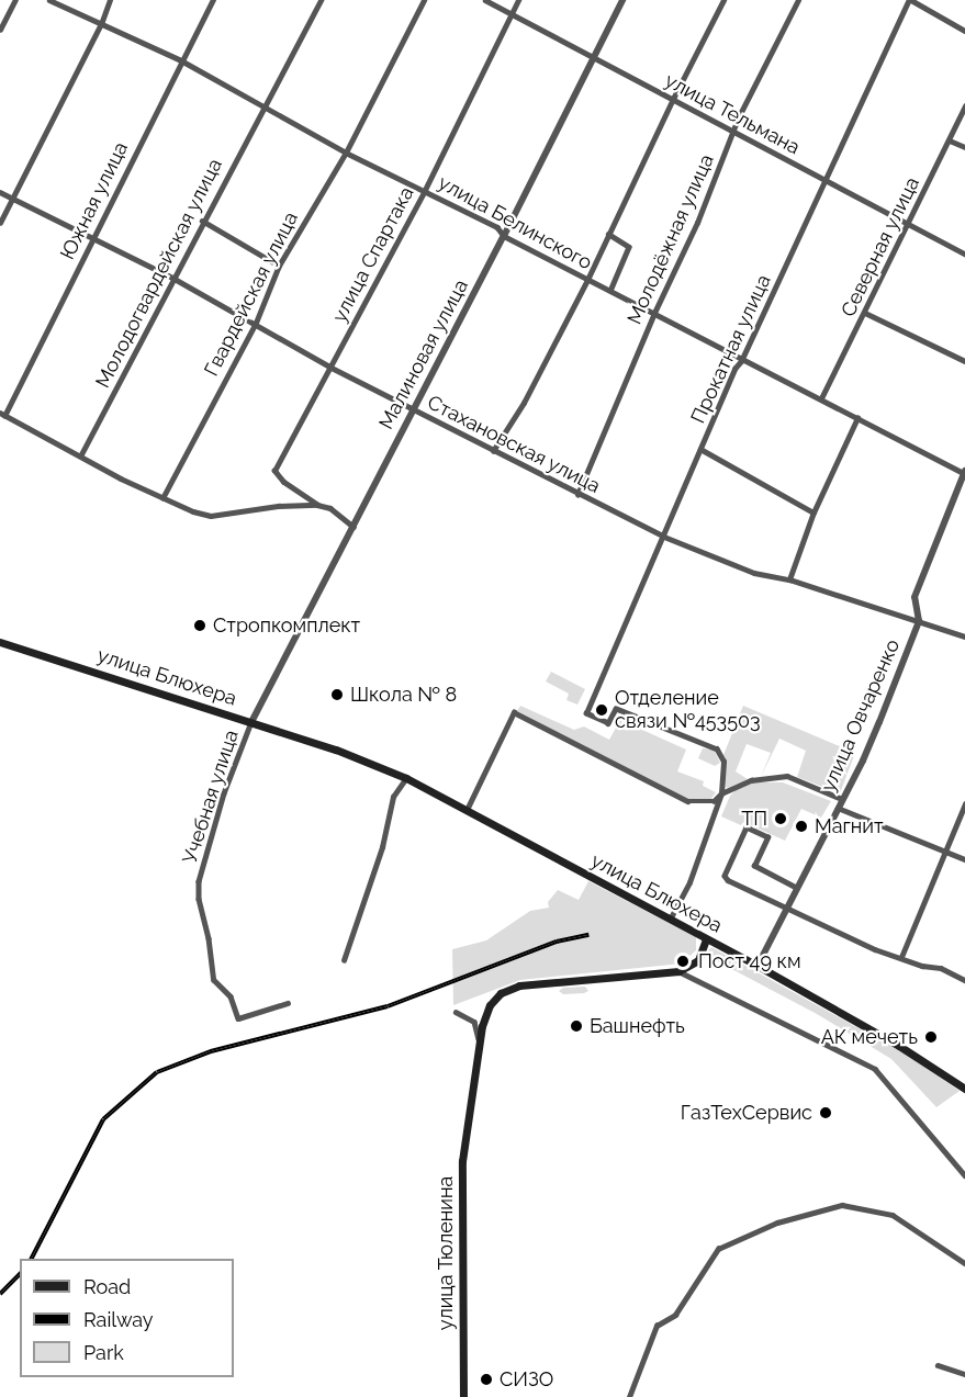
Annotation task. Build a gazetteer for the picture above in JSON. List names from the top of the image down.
{
  "streets": {
    "main road": ["улица Блюхера", "улица Тюленина"],
    "street": [
      "улица Тельмана",
      "Южная улица",
      "улица Белинского",
      "Молодёжная улица",
      "Северная улица",
      "улица Спартака",
      "Молодогвардейская улица",
      "Гвардейская улица",
      "Прокатная улица",
      "Малиновая улица",
      "Стахановская улица",
      "улица Овчаренко",
      "Учебная улица"
    ]
  },
  "crossings": [
    ["улица Тельмана", "Молодёжная улица"],
    ["улица Тельмана", "Северная улица"],
    ["улица Тельмана", "улица Спартака"],
    ["улица Тельмана", "Прокатная улица"],
    ["улица Тельмана", "Малиновая улица"],
    ["Южная улица", "улица Белинского"],
    ["Южная улица", "Стахановская улица"],
    ["улица Белинского", "Молодёжная улица"],
    ["улица Белинского", "Северная улица"],
    ["улица Белинского", "улица Спартака"],
    ["улица Белинского", "Молодогвардейская улица"],
    ["улица Белинского", "Гвардейская улица"],
    ["улица Белинского", "Прокатная улица"],
    ["улица Белинского", "Малиновая улица"],
    ["улица Белинского", "улица Овчаренко"],
    ["Молодёжная улица", "Стахановская улица"],
    ["улица Спартака", "Стахановская улица"],
    ["Молодогвардейская улица", "Стахановская улица"],
    ["Гвардейская улица", "Стахановская улица"],
    ["Прокатная улица", "Стахановская улица"],
    ["Малиновая улица", "Стахановская улица"],
    ["Малиновая улица", "улица Блюхера"],
    ["Малиновая улица", "Учебная улица"],
    ["Стахановская улица", "улица Овчаренко"],
    ["улица Блюхера", "улица Овчаренко"],
    ["улица Блюхера", "Учебная улица"]
  ],
  "places": [
    "Стропкомплект",
    "Школа № 8",
    "Отделение связи №453503",
    "ТП",
    "Магнит",
    "Пост 49 км",
    "Башнефть",
    "АК мечеть",
    "ГазТехСервис",
    "СИЗО"
  ],
  "legend": ["Road", "Railway", "Park"]
}
